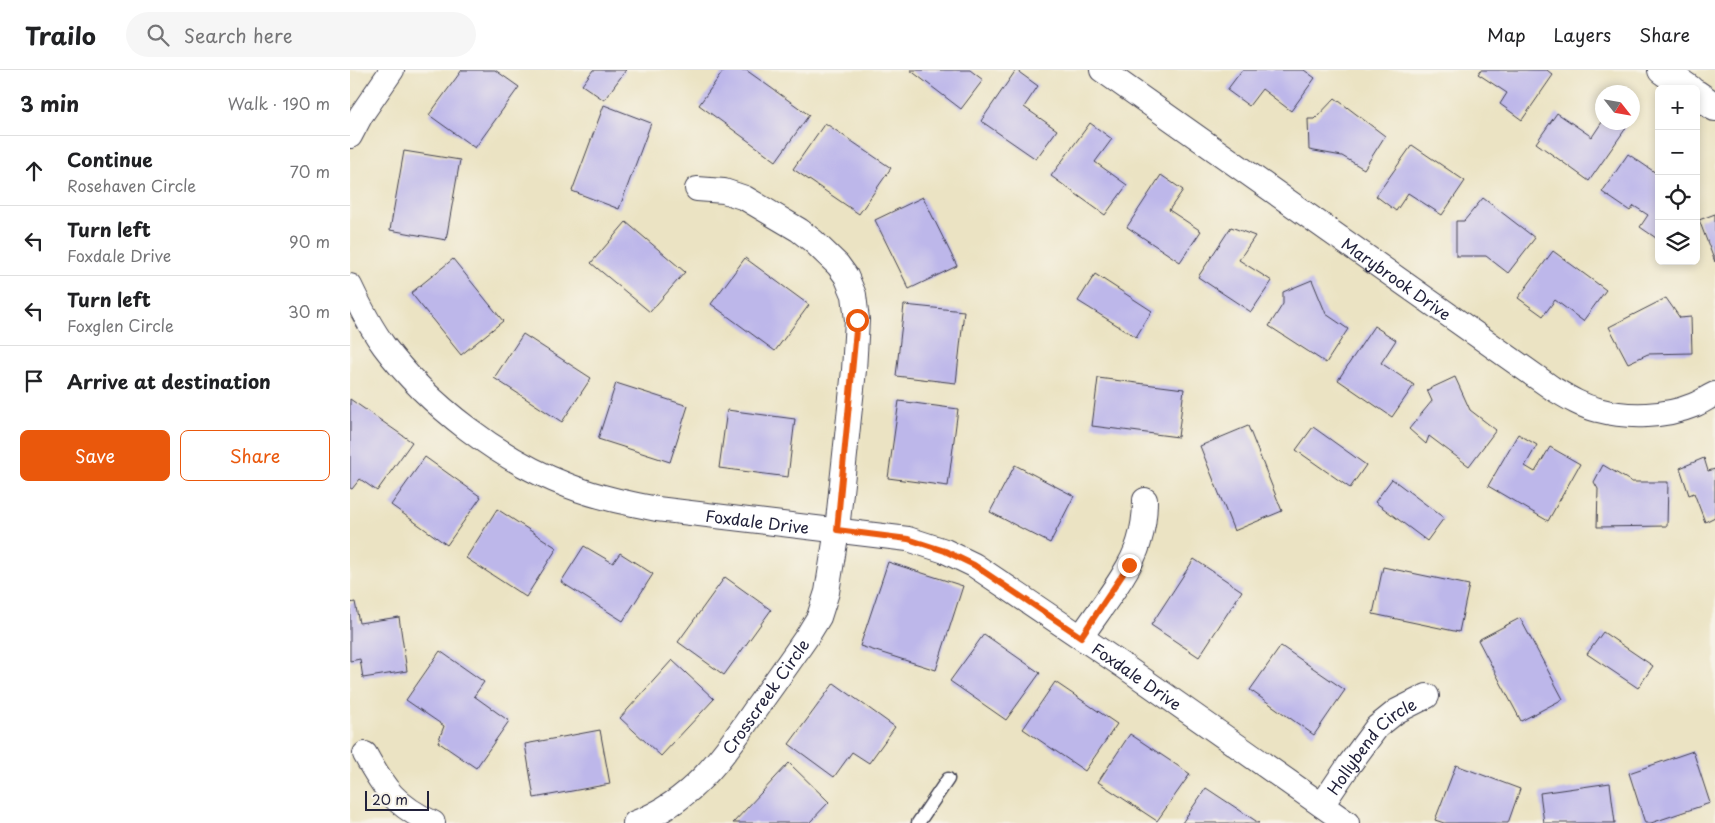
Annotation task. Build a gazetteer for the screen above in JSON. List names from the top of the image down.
{
  "streets": {
    "street": [
      "Marybrook Drive",
      "Foxdale Drive",
      "Crosscreek Circle",
      "Hollybend Circle"
    ]
  },
  "crossings": [
    ["Foxdale Drive", "Crosscreek Circle"],
    ["Foxdale Drive", "Hollybend Circle"]
  ],
  "scale_bar": "20 m",
  "north": "bottom right",
  "page": {
    "header": "Trailo",
    "search": "Search here",
    "nav": ["Map", "Layers", "Share"],
    "heading": ["3 min", "Walk · 190 m"],
    "map_buttons": ["+", "−"],
    "list": [
      ["Continue", "Rosehaven Circle", "70 m"],
      ["Turn left", "Foxdale Drive", "90 m"],
      ["Turn left", "Foxglen Circle", "30 m"],
      "Arrive at destination"
    ],
    "buttons": ["Save", "Share"],
    "scale": "20 m"
  }
}
